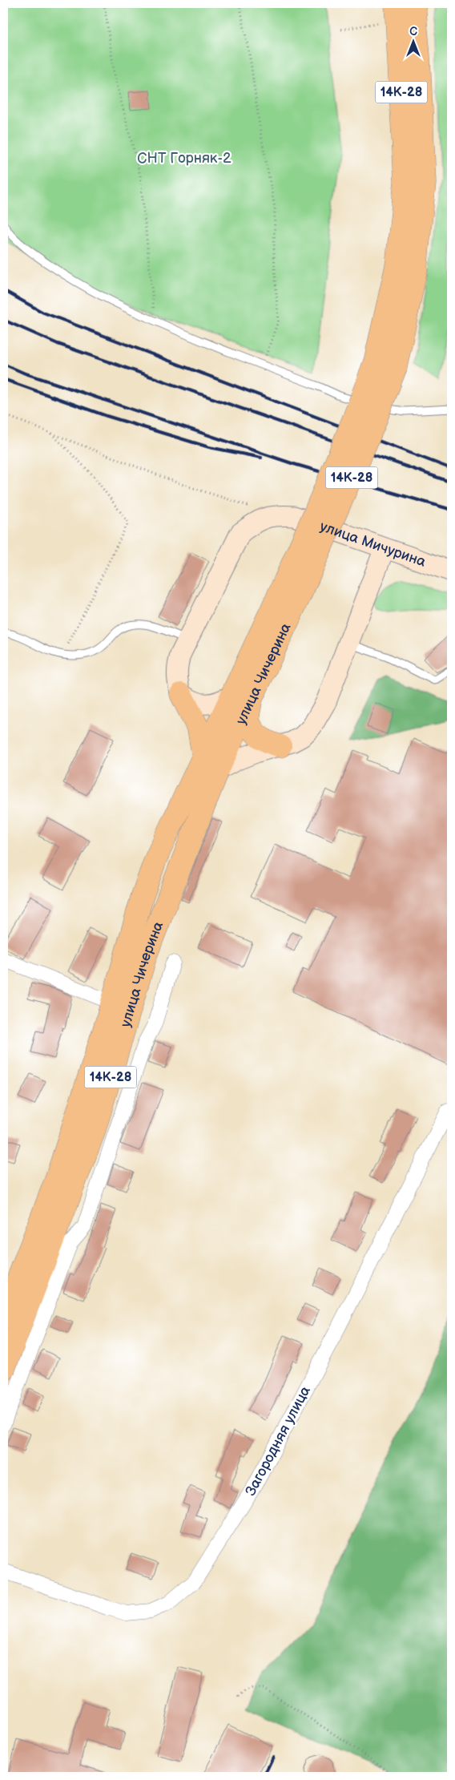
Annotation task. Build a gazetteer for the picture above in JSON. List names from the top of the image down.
{
  "streets": {
    "main road": ["14К-28", "улица Мичурина", "улица Чичерина"],
    "street": ["Загородняя улица"]
  },
  "crossings": [
    ["14К-28", "улица Чичерина"]
  ],
  "parks": ["СНТ Горняк-2"],
  "north": "top"
}
